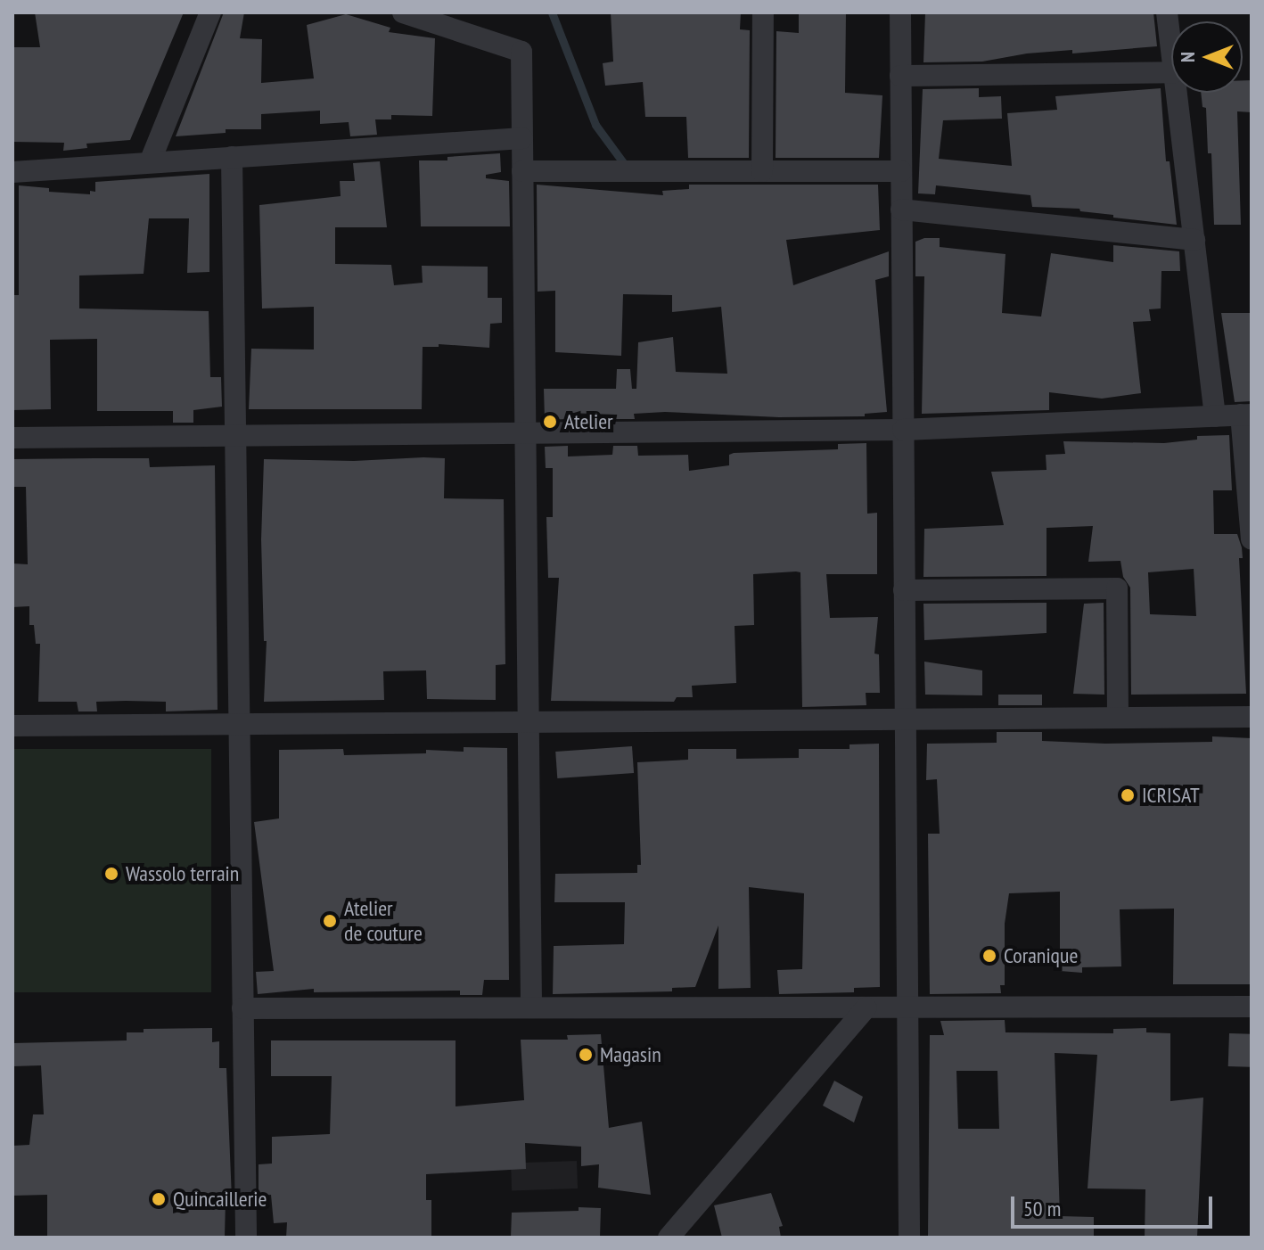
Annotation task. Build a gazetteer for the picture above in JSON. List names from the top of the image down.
{
  "places": [
    "Atelier",
    "ICRISAT",
    "Wassolo terrain",
    "Atelier de couture",
    "Coranique",
    "Magasin",
    "Quincaillerie"
  ],
  "scale_bar": "50 m",
  "north": "left"
}
